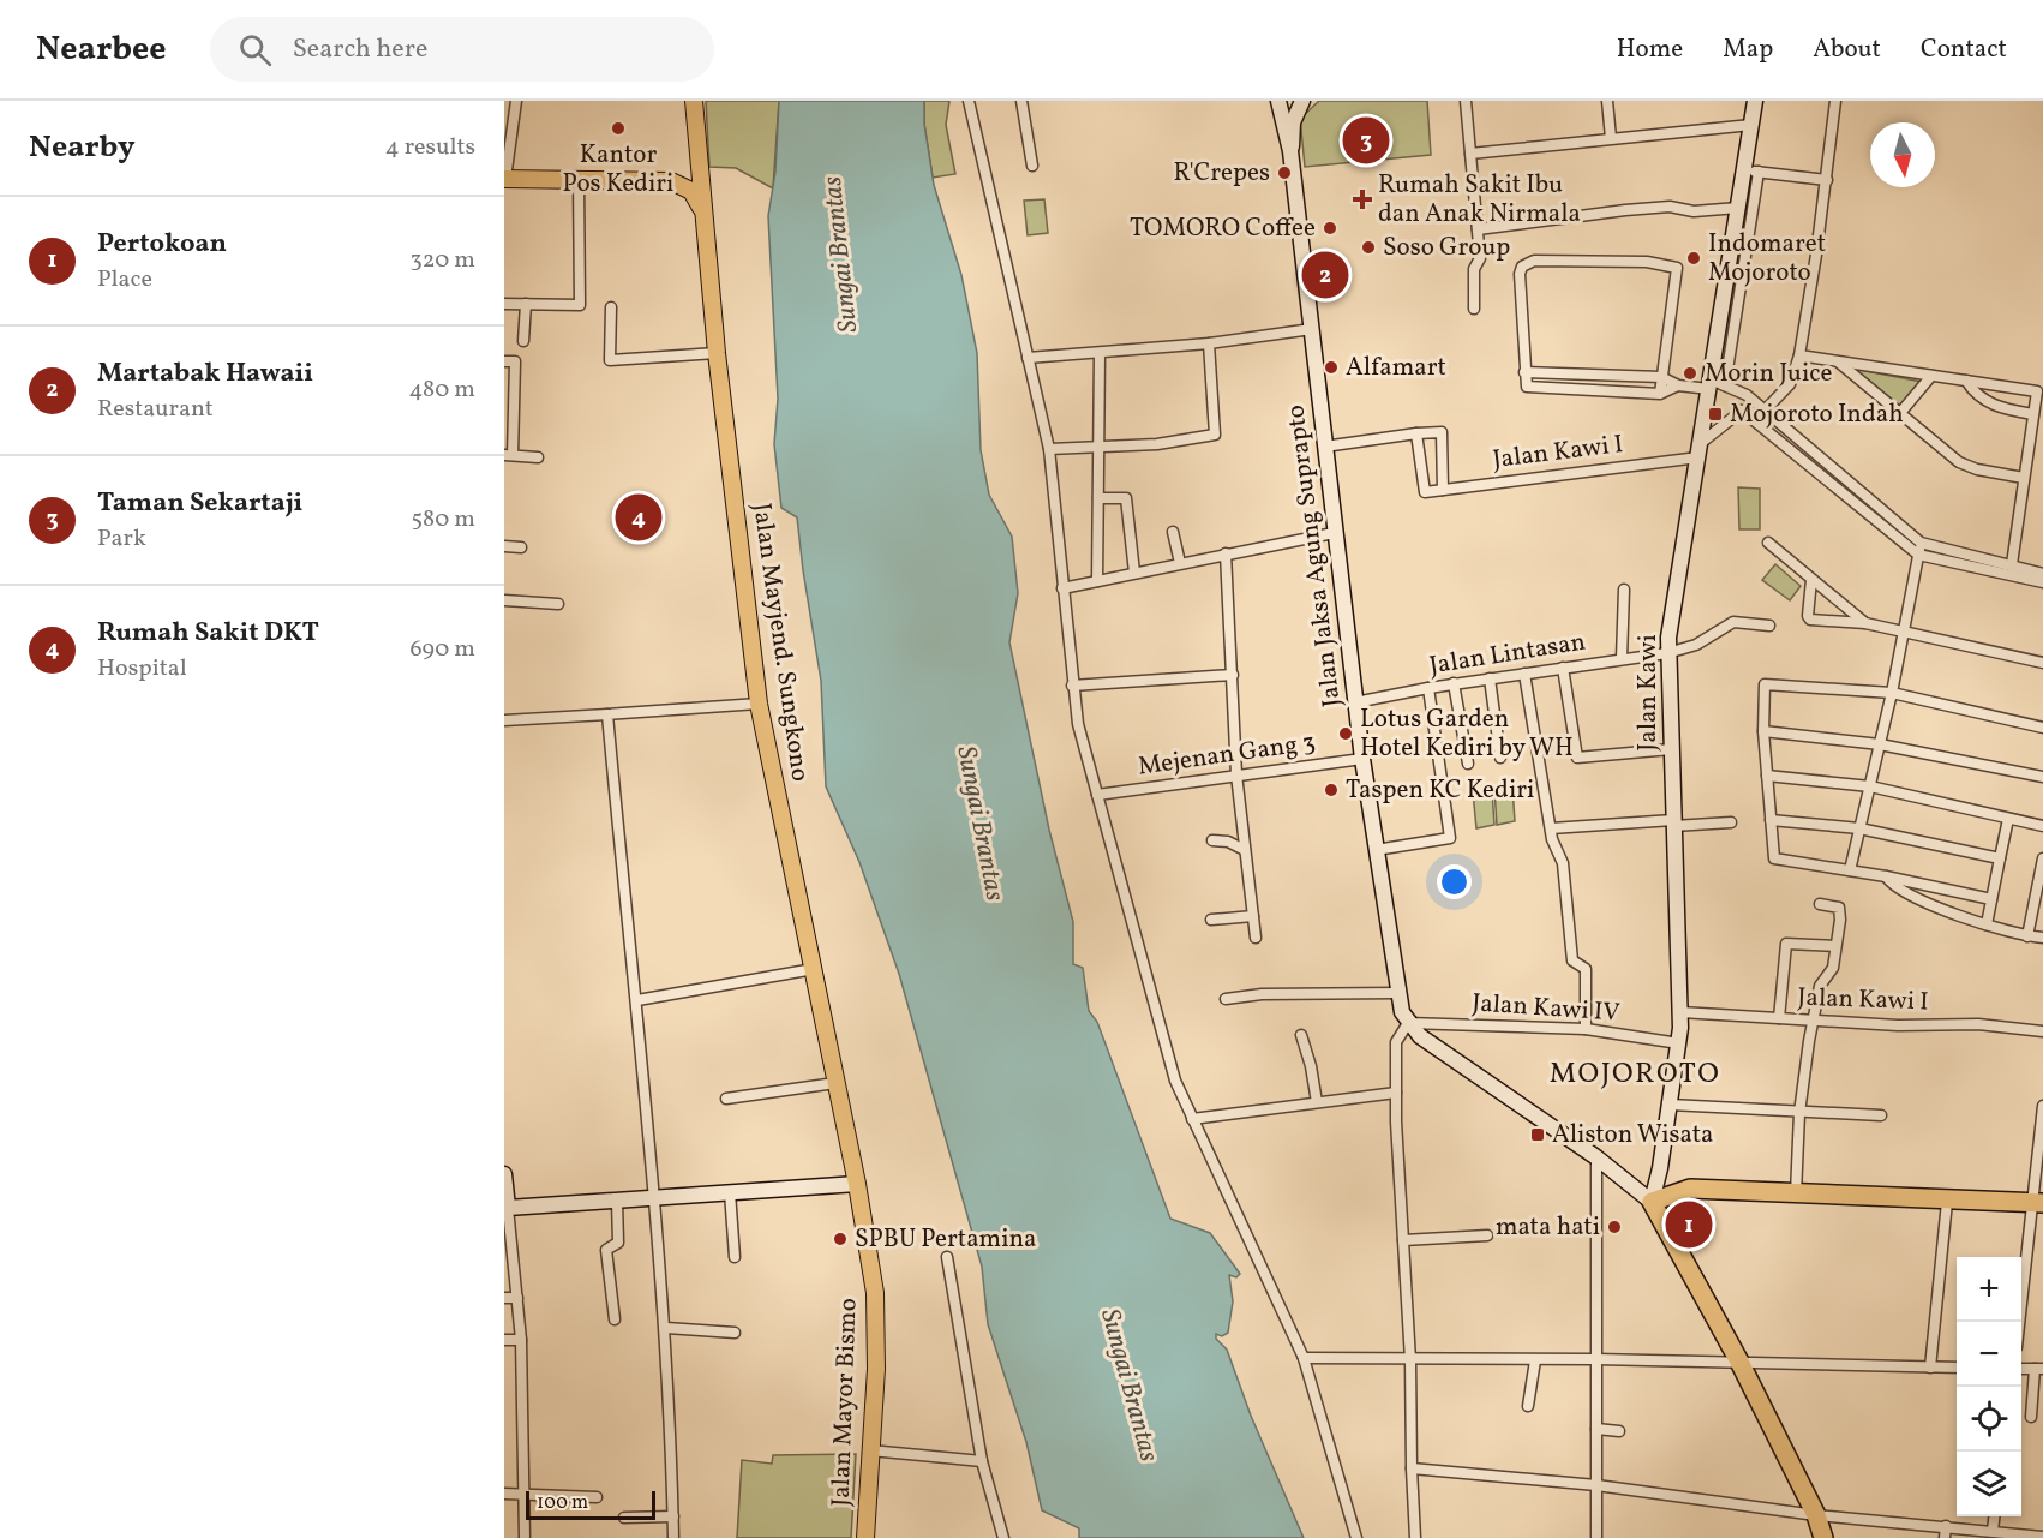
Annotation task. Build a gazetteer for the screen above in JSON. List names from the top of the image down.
{
  "streets": {
    "main road": [
      "Jalan Jaksa Agung Suprapto",
      "Jalan Mayjend. Sungkono",
      "Jalan Kawi",
      "Jalan Mayor Bismo"
    ],
    "street": [
      "Jalan Kawi I",
      "Jalan Lintasan",
      "Mejenan Gang 3",
      "Jalan Kawi IV"
    ]
  },
  "crossings": [
    ["Jalan Kawi I", "Jalan Kawi"],
    ["Jalan Jaksa Agung Suprapto", "Jalan Lintasan"],
    ["Jalan Jaksa Agung Suprapto", "Mejenan Gang 3"],
    ["Jalan Jaksa Agung Suprapto", "Jalan Kawi IV"],
    ["Jalan Mayjend. Sungkono", "Jalan Mayor Bismo"],
    ["Jalan Lintasan", "Jalan Kawi"],
    ["Jalan Kawi", "Jalan Kawi IV"]
  ],
  "districts": ["MOJOROTO"],
  "water": ["Sungai Brantas"],
  "places": {
    "other": [
      "Kantor Pos Kediri",
      "R'Crepes",
      "TOMORO Coffee",
      "Soso Group",
      "Indomaret Mojoroto",
      "Alfamart",
      "Morin Juice",
      "Lotus Garden Hotel Kediri by WH",
      "Taspen KC Kediri",
      "mata hati",
      "SPBU Pertamina"
    ],
    "health": ["Rumah Sakit Ibu dan Anak Nirmala"],
    "transit": ["Mojoroto Indah", "Aliston Wisata"]
  },
  "scale_bar": "100 m",
  "north": "bottom",
  "page": {
    "header": "Nearbee",
    "search": "Search here",
    "nav": [
      "Home",
      "Map",
      "About",
      "Contact"
    ],
    "heading": ["Nearby", "4 results"],
    "pins": [
      "3",
      "2",
      "4",
      "1"
    ],
    "list": [
      {
        "mark": "1",
        "name": "Pertokoan",
        "note": "Place",
        "value": "320 m"
      },
      {
        "mark": "2",
        "name": "Martabak Hawaii",
        "note": "Restaurant",
        "value": "480 m"
      },
      {
        "mark": "3",
        "name": "Taman Sekartaji",
        "note": "Park",
        "value": "580 m"
      },
      {
        "mark": "4",
        "name": "Rumah Sakit DKT",
        "note": "Hospital",
        "value": "690 m"
      }
    ],
    "map_buttons": ["+", "−"],
    "scale": "100 m"
  }
}
